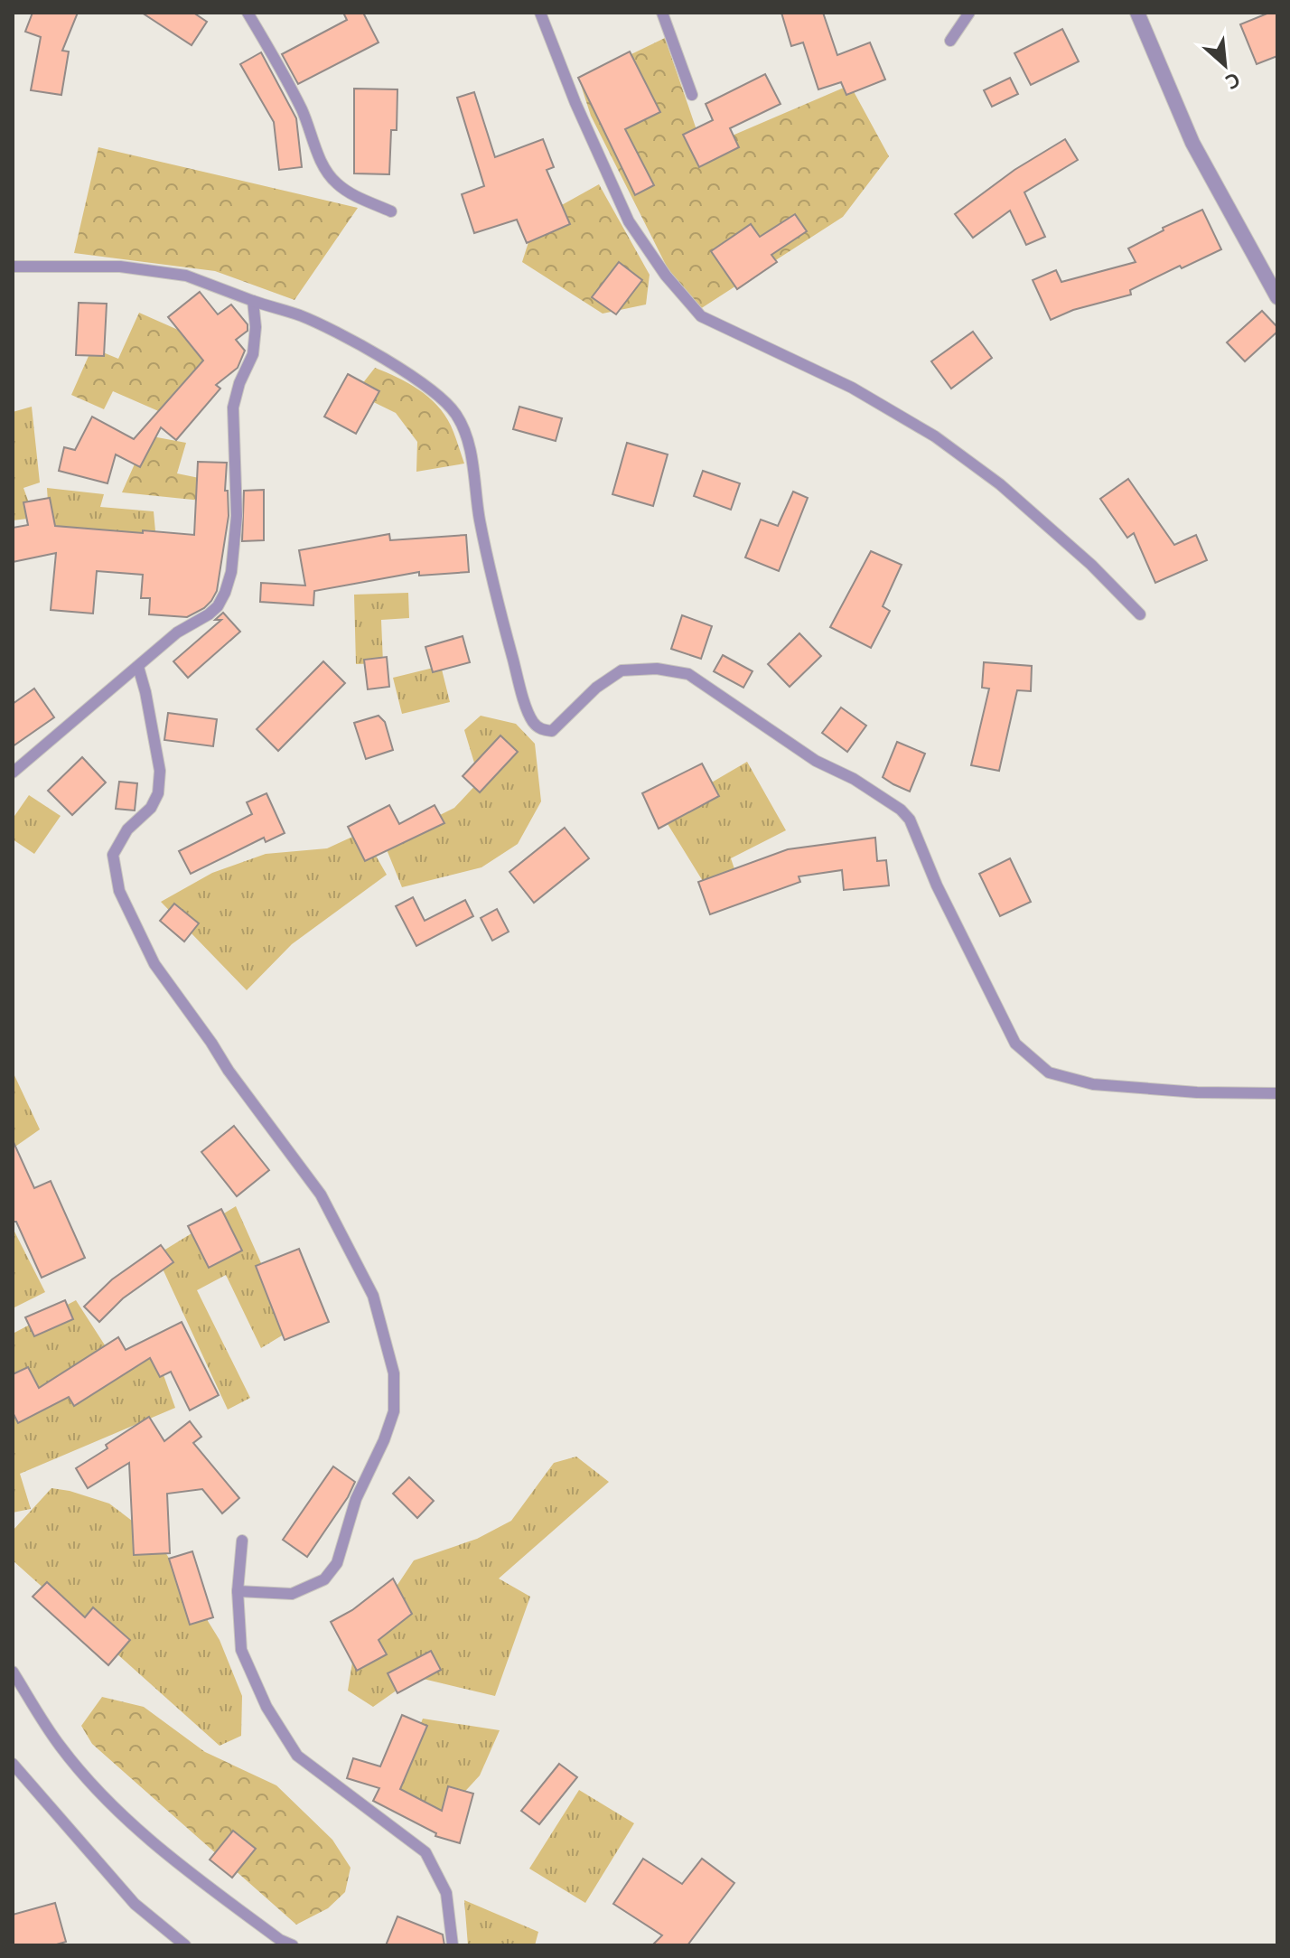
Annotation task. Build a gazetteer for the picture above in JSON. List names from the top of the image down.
{
  "north": "bottom right"
}
